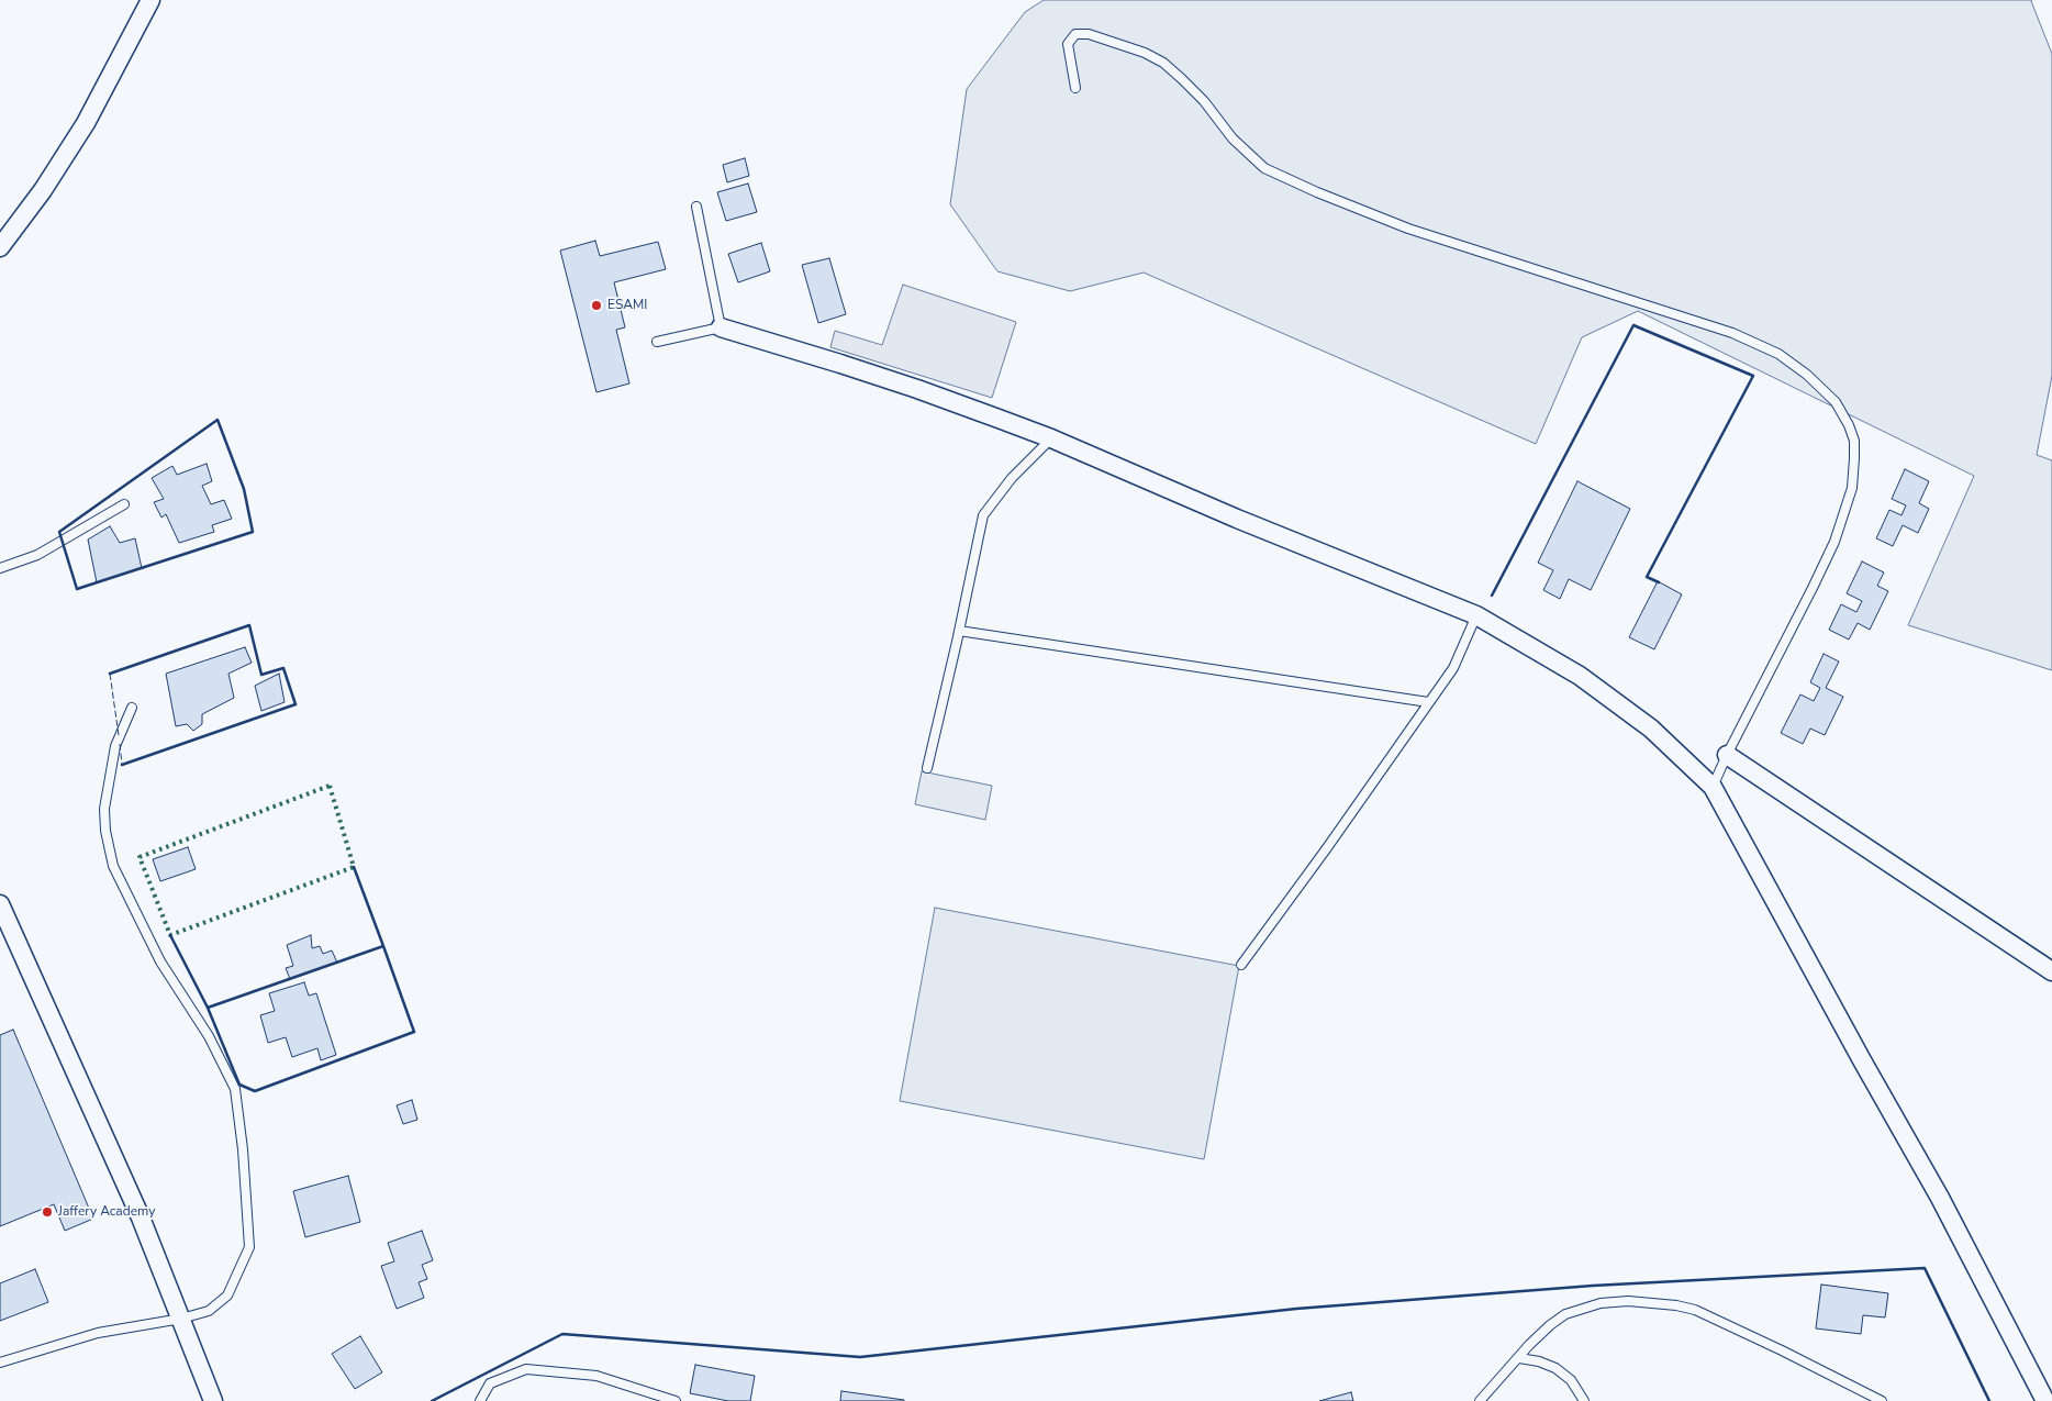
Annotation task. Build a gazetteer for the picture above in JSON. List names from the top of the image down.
{
  "places": ["ESAMI", "Jaffery Academy"]
}
